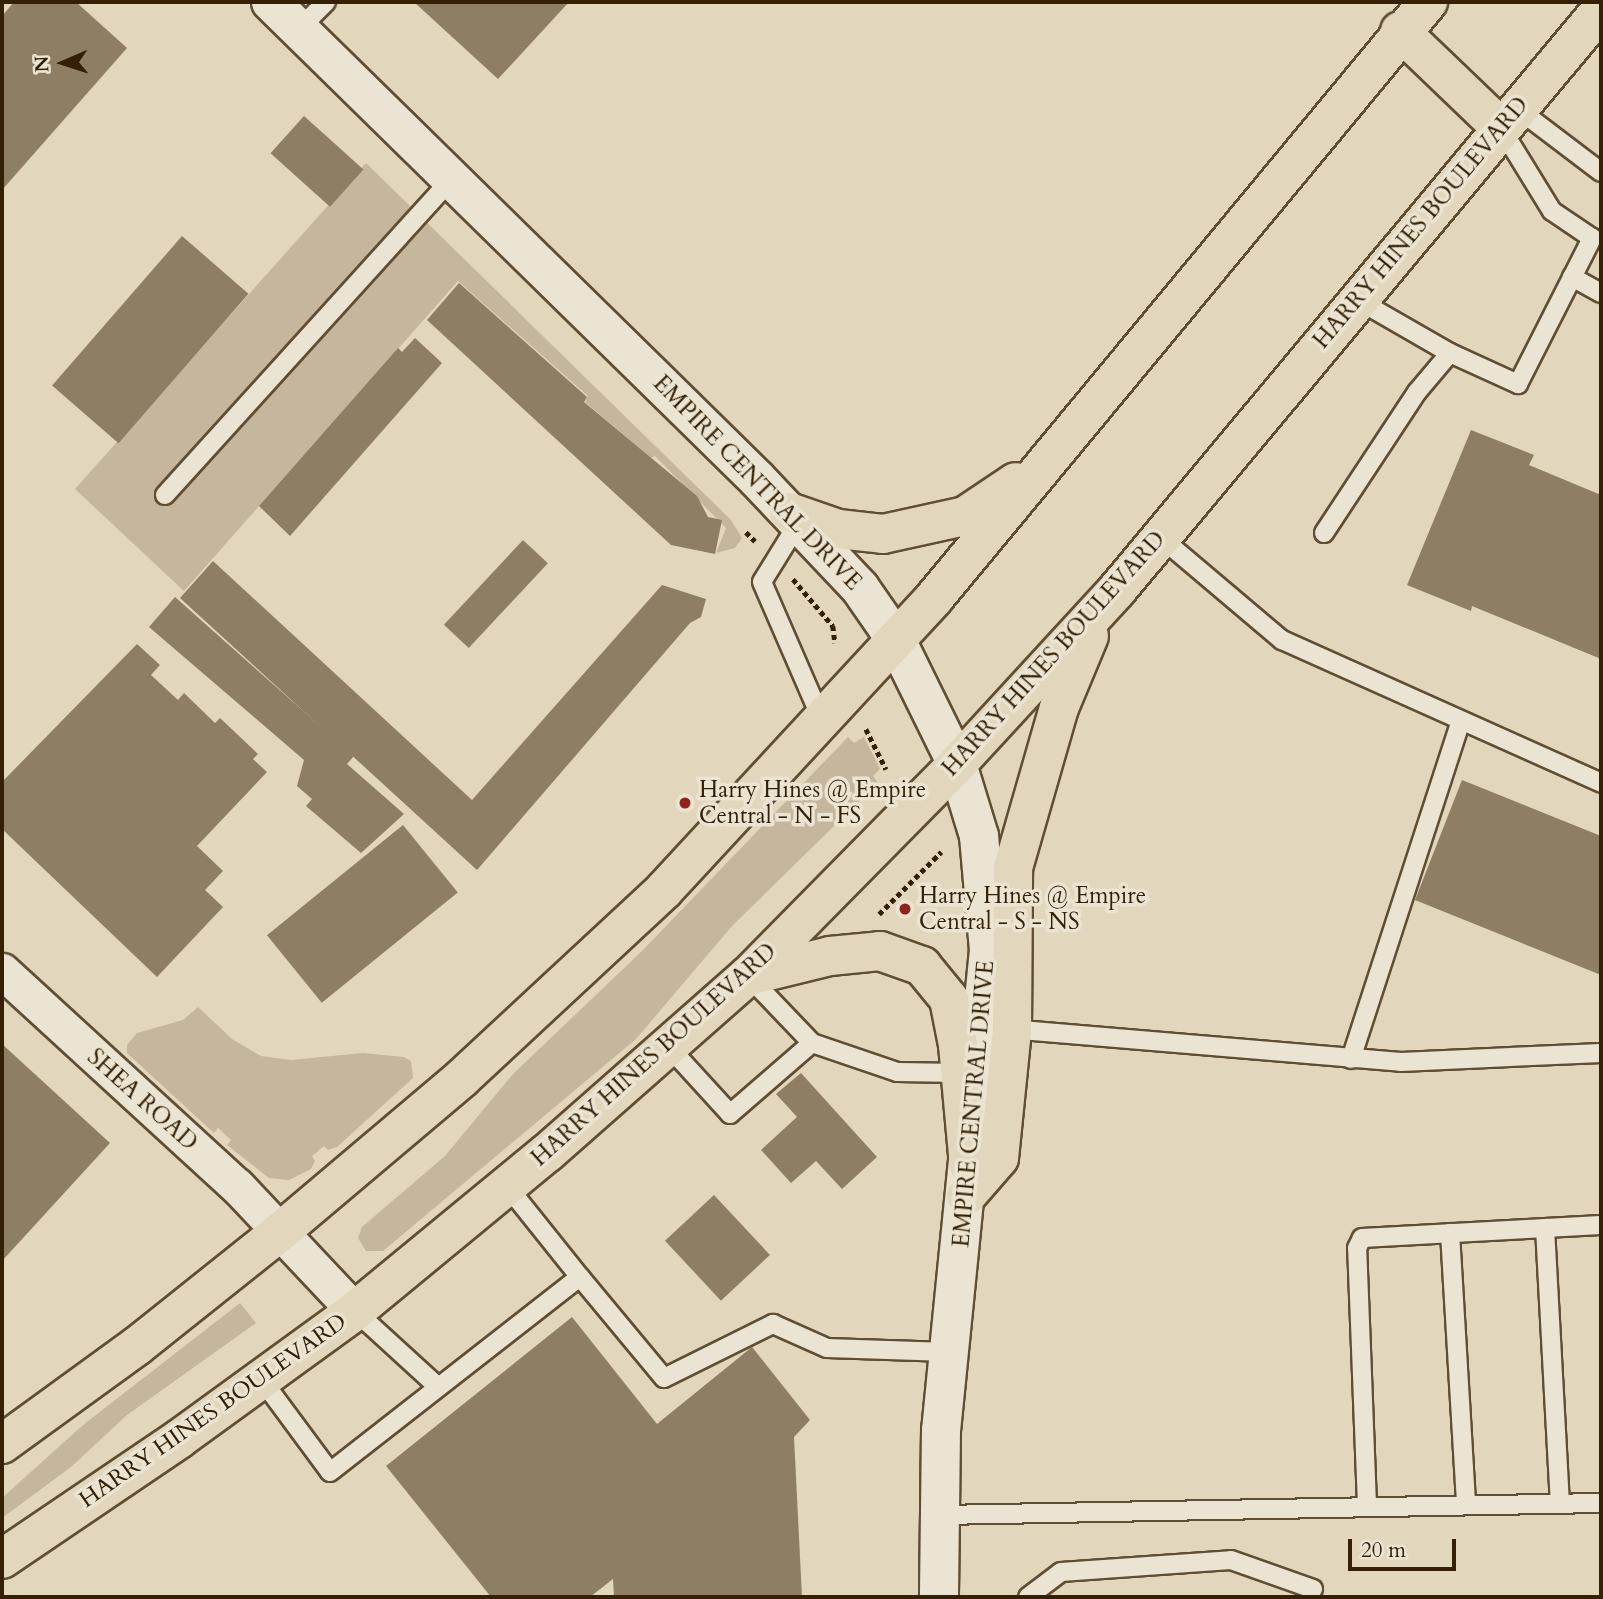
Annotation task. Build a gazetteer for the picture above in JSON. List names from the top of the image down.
{
  "streets": {
    "main road": ["HARRY HINES BOULEVARD"],
    "street": ["EMPIRE CENTRAL DRIVE", "SHEA ROAD"]
  },
  "crossings": [
    ["HARRY HINES BOULEVARD", "EMPIRE CENTRAL DRIVE"],
    ["HARRY HINES BOULEVARD", "SHEA ROAD"]
  ],
  "places": ["Harry Hines @ Empire Central - N - FS", "Harry Hines @ Empire Central - S - NS"],
  "scale_bar": "20 m",
  "north": "left"
}
